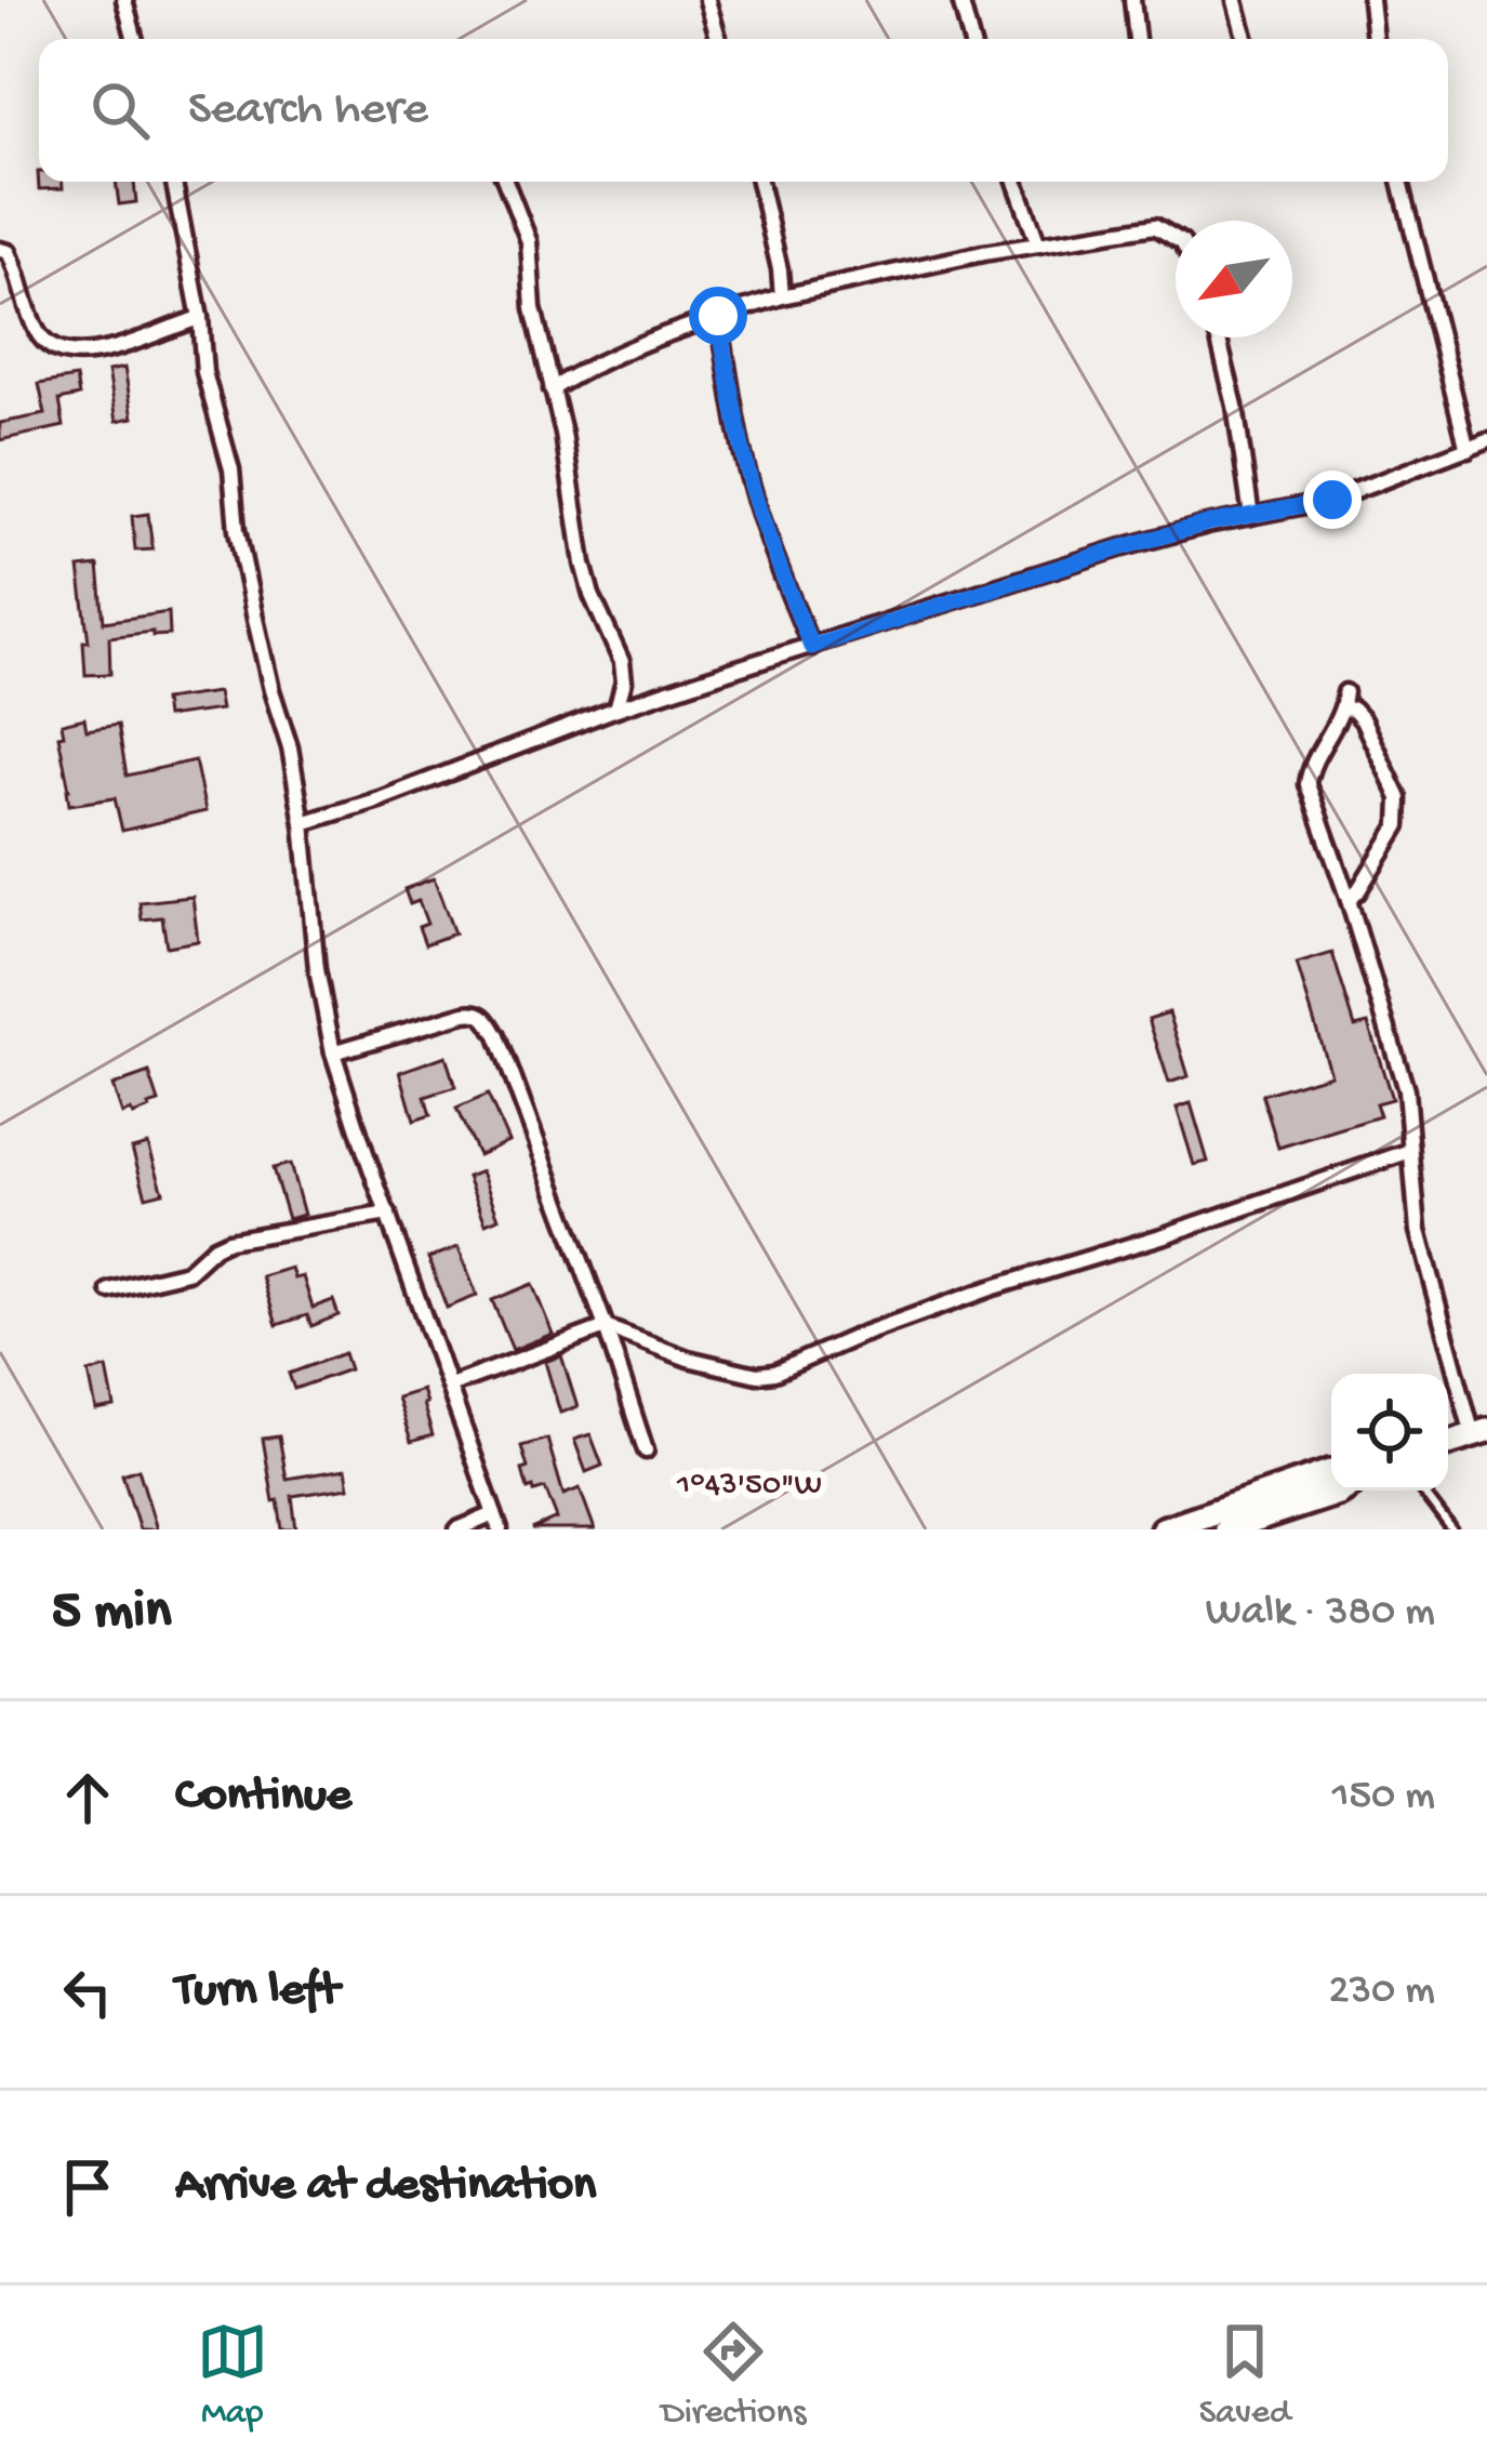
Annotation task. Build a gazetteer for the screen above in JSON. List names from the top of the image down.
{
  "north": "bottom left",
  "page": {
    "search": "Search here",
    "heading": ["5 min", "Walk · 380 m"],
    "list": [
      ["Continue", "150 m"],
      ["Turn left", "230 m"],
      "Arrive at destination"
    ],
    "nav": ["Map", "Directions", "Saved"]
  },
  "coordinates": ["1°43'50\"W"]
}
